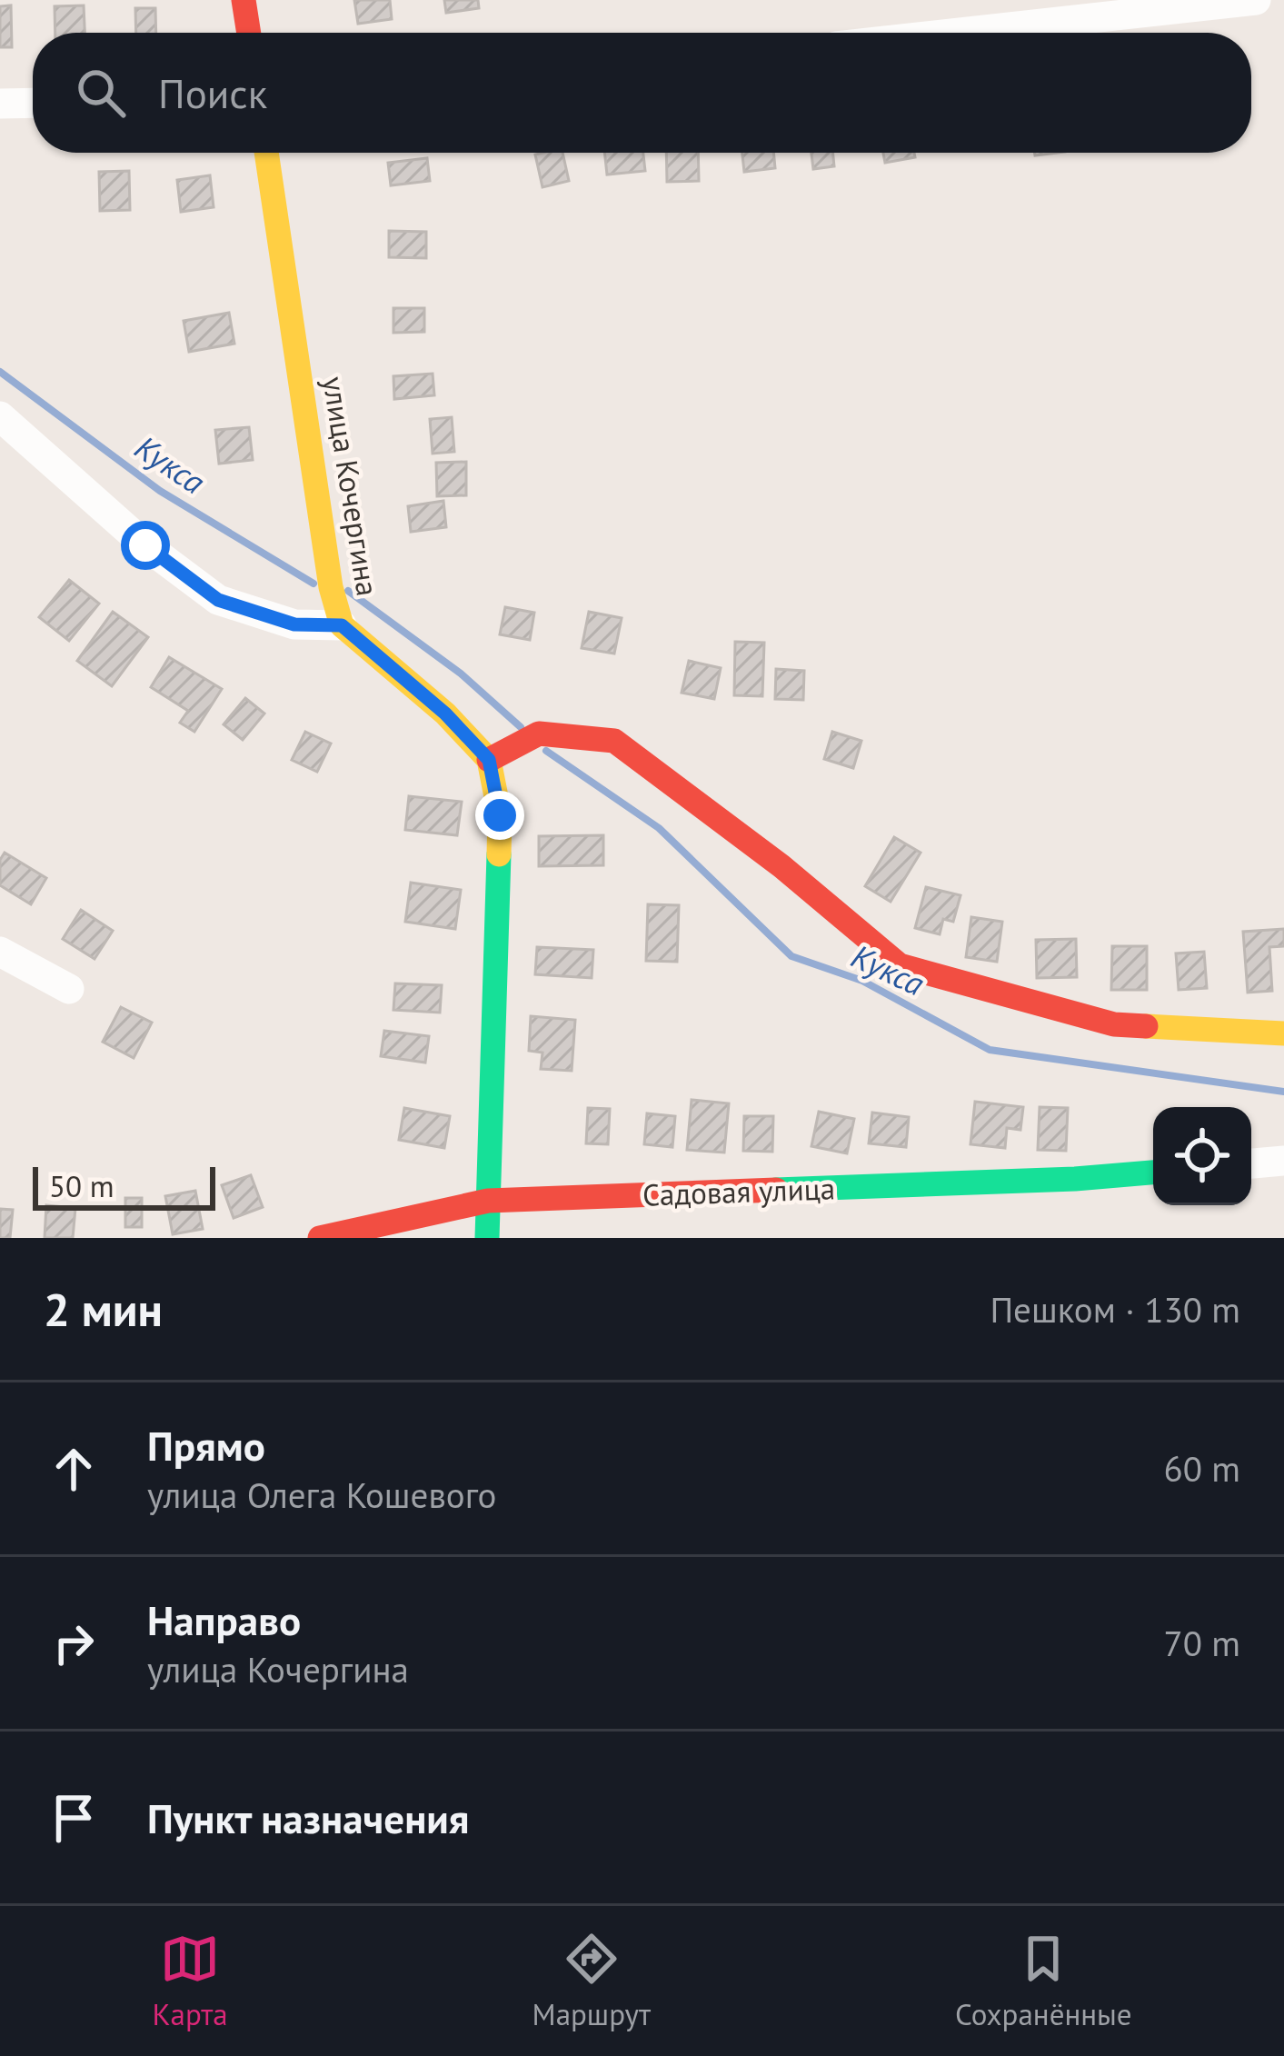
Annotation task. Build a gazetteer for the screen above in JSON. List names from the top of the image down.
{
  "streets": {
    "street": ["улица Кочергина", "Садовая улица"]
  },
  "water": ["Кукса"],
  "scale_bar": "50 m",
  "page": {
    "search": "Поиск",
    "scale": "50 m",
    "heading": ["2 мин", "Пешком · 130 m"],
    "list": [
      ["Прямо", "улица Олега Кошевого", "60 m"],
      ["Направо", "улица Кочергина", "70 m"],
      "Пункт назначения"
    ],
    "nav": ["Карта", "Маршрут", "Сохранённые"]
  }
}
